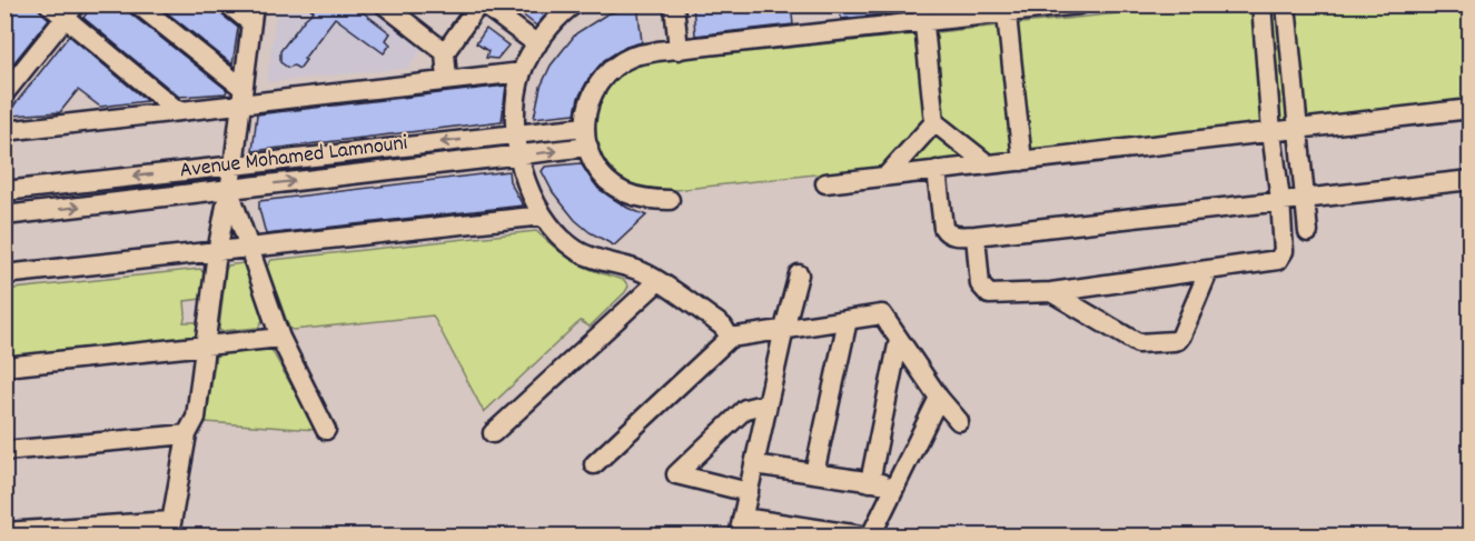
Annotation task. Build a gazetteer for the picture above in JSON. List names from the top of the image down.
{
  "streets": {
    "street": ["Avenue Mohamed Lamnouni"]
  }
}
